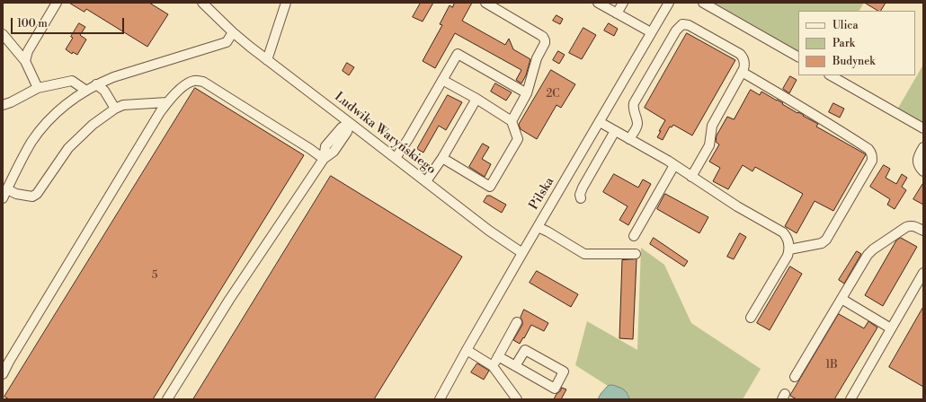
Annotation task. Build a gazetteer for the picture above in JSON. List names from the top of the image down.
{
  "streets": {
    "street": ["Ludwika Waryńskiego", "Pilska"]
  },
  "crossings": [
    ["Ludwika Waryńskiego", "Pilska"]
  ],
  "house_numbers": ["2C", "5", "1B"],
  "legend": ["Ulica", "Park", "Budynek"],
  "scale_bar": "100 m"
}
